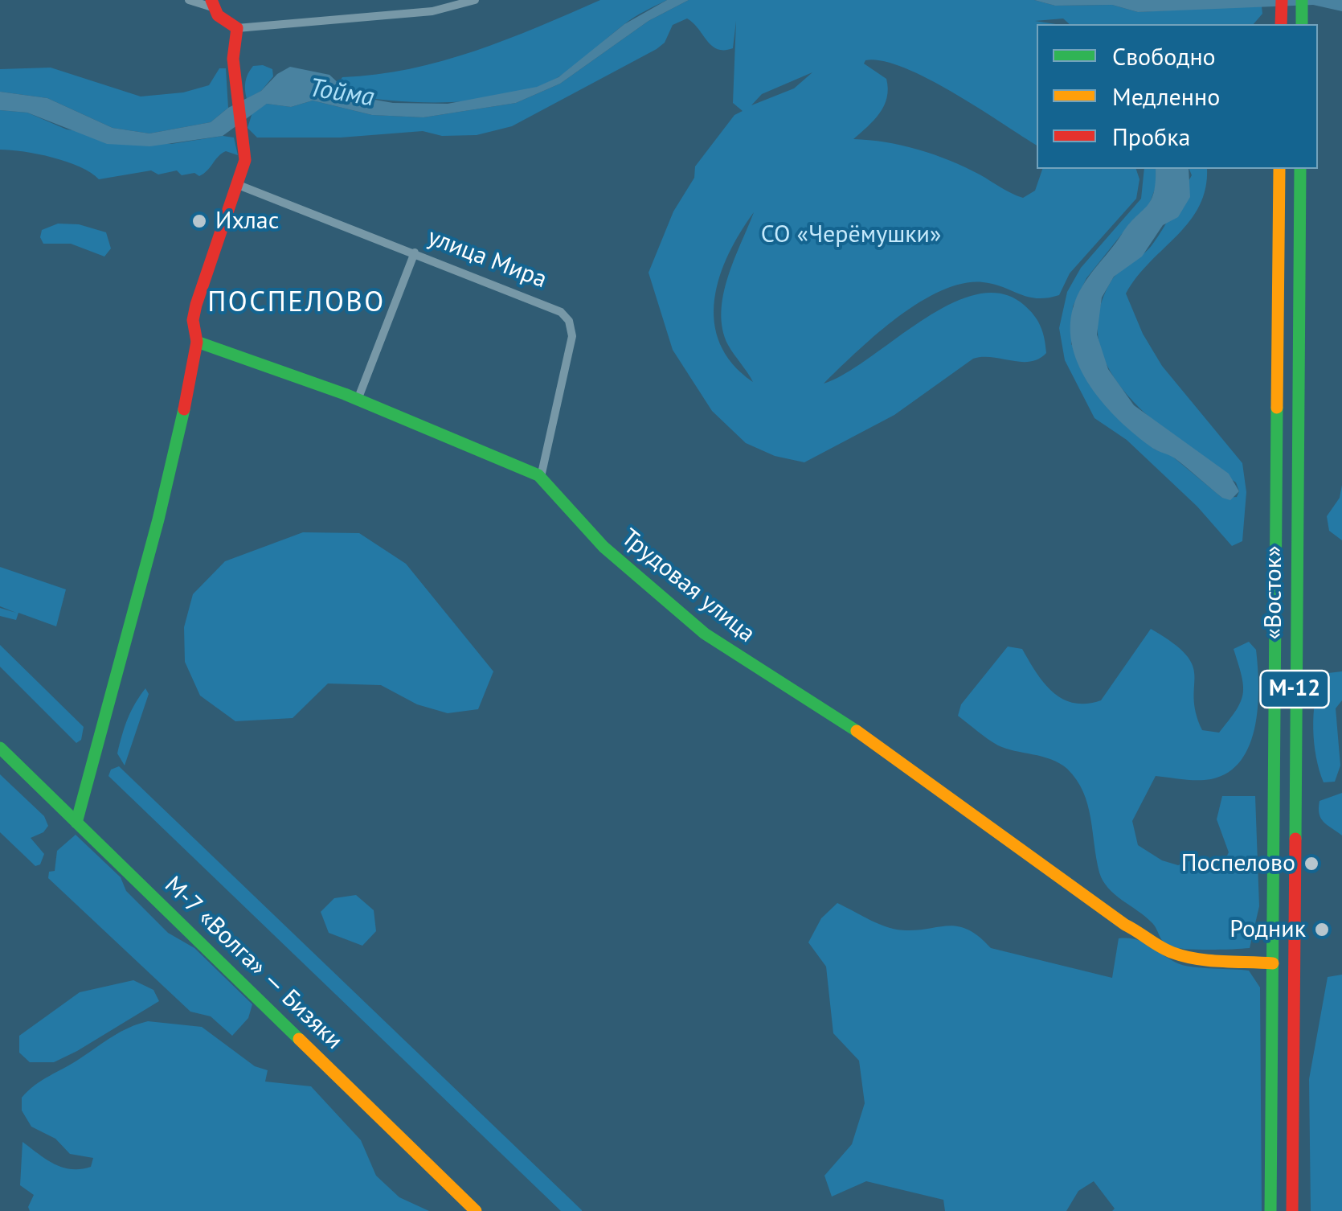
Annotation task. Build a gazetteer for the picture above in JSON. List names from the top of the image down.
{
  "streets": {
    "main road": [
      "Трудовая улица",
      "«Восток»",
      "М-12",
      "М-7 «Волга» — Бизяки"
    ],
    "street": ["улица Мира"]
  },
  "crossings": [
    ["улица Мира", "Трудовая улица"],
    ["Трудовая улица", "«Восток»"]
  ],
  "districts": ["ПОСПЕЛОВО"],
  "water": ["Тойма"],
  "parks": ["СО «Черёмушки»"],
  "places": ["Ихлас", "Поспелово", "Родник"],
  "legend": ["Свободно", "Медленно", "Пробка"]
}
